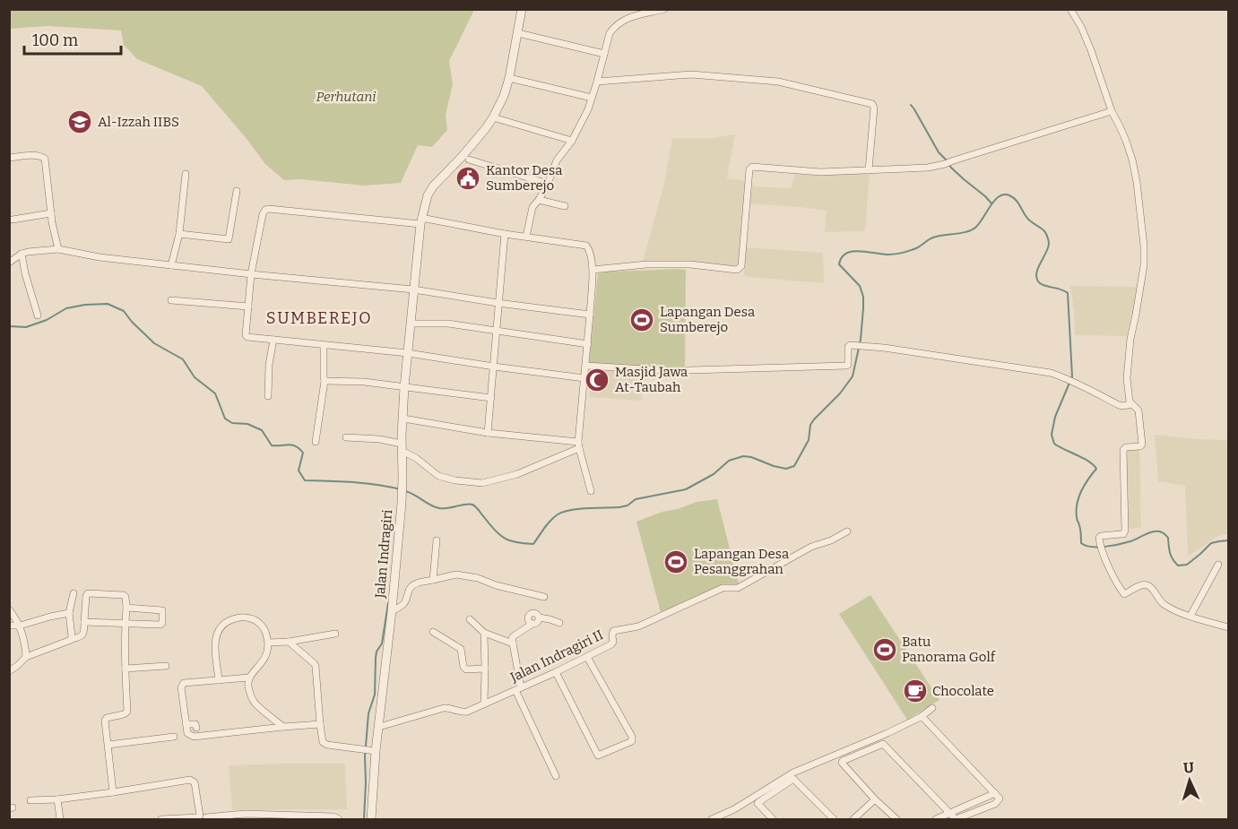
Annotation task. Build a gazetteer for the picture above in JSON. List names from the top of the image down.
{
  "streets": {
    "street": ["Jalan Indragiri", "Jalan Indragiri II"]
  },
  "crossings": [
    ["Jalan Indragiri", "Jalan Indragiri II"]
  ],
  "districts": ["SUMBEREJO"],
  "parks": ["Perhutani"],
  "places": {
    "school or university": ["Al-Izzah IIBS"],
    "public building": ["Kantor Desa Sumberejo"],
    "sports": ["Lapangan Desa Sumberejo", "Lapangan Desa Pesanggrahan", "Batu Panorama Golf"],
    "mosque": ["Masjid Jawa At-Taubah"],
    "cafe": ["Chocolate"]
  },
  "scale_bar": "100 m",
  "north": "top"
}
